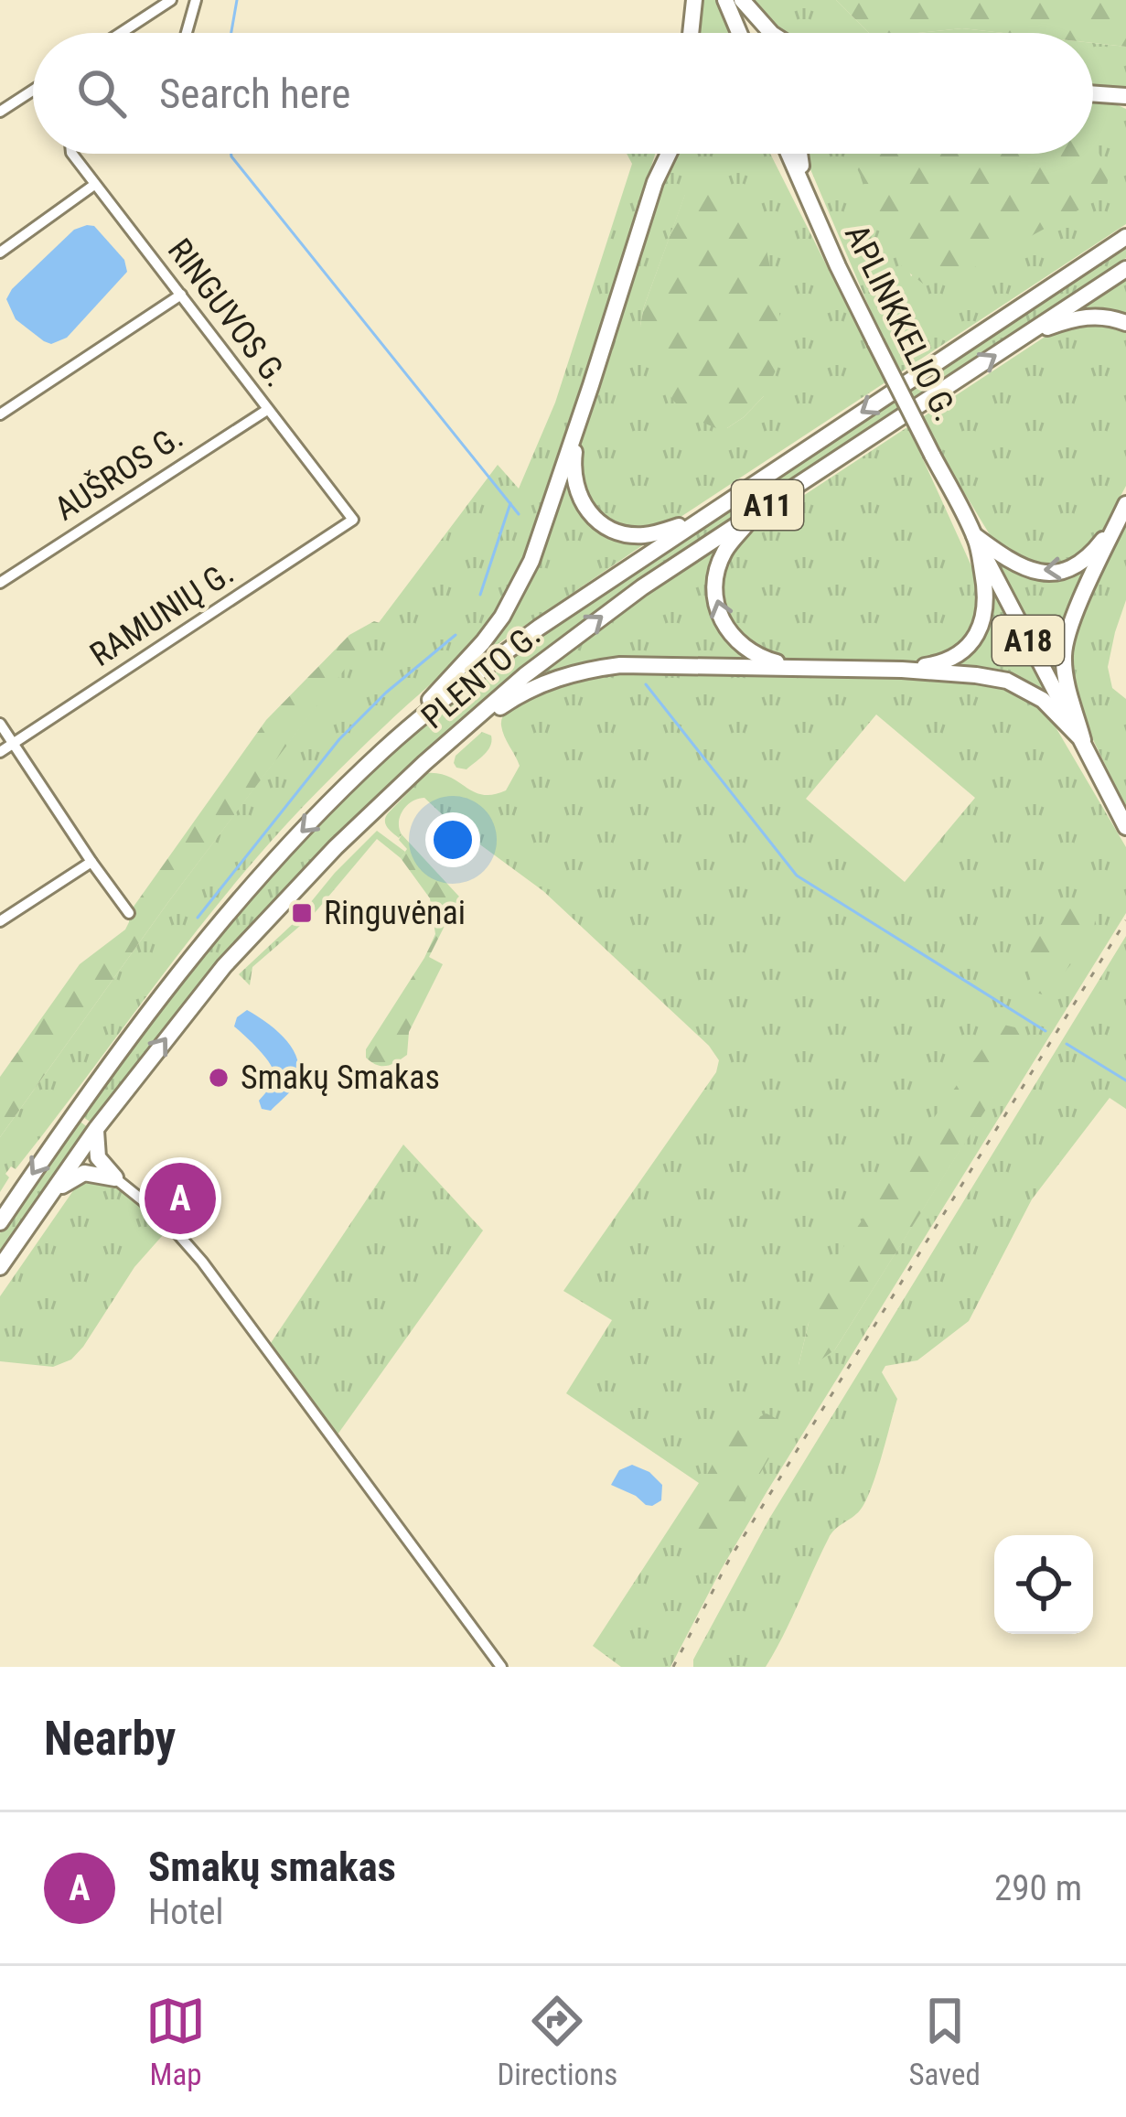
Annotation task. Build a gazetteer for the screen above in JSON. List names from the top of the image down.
{
  "streets": {
    "highway": [
      "APLINKKELIO G.",
      "A11",
      "A18",
      "PLENTO G."
    ],
    "street": ["RINGUVOS G.", "AUŠROS G.", "RAMUNIŲ G."]
  },
  "crossings": [
    ["RINGUVOS G.", "AUŠROS G."],
    ["RINGUVOS G.", "RAMUNIŲ G."]
  ],
  "places": {
    "transit": ["Ringuvėnai"],
    "other": ["Smakų Smakas"]
  },
  "page": {
    "search": "Search here",
    "pins": "A",
    "heading": "Nearby",
    "list": [
      {
        "mark": "A",
        "name": "Smakų smakas",
        "note": "Hotel",
        "value": "290 m"
      }
    ],
    "nav": ["Map", "Directions", "Saved"]
  }
}
